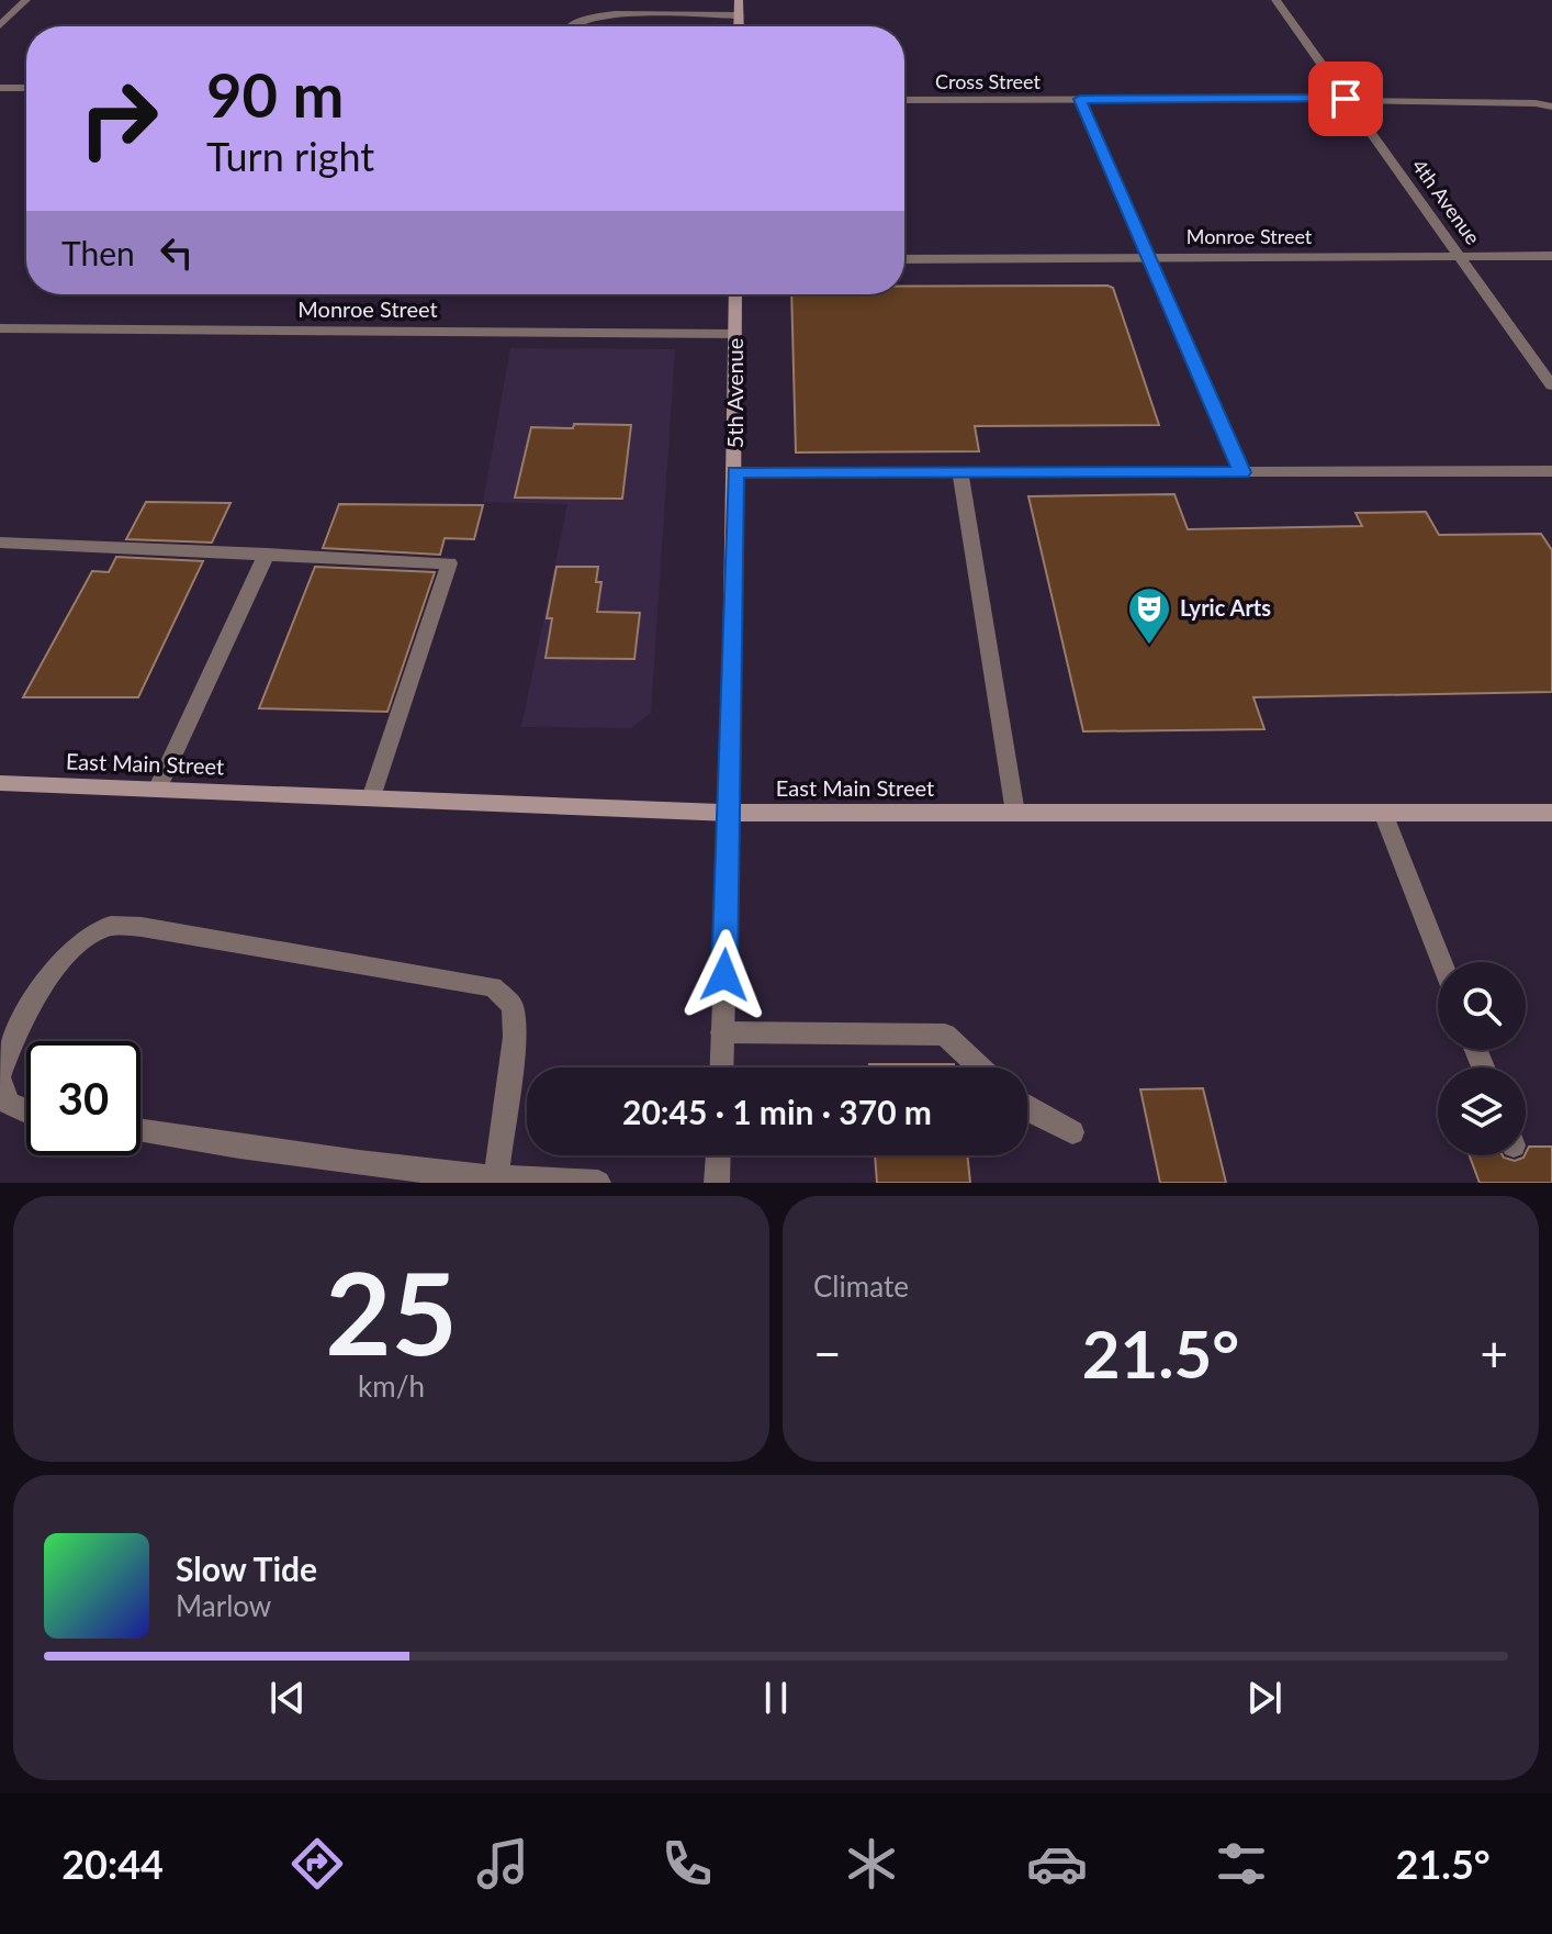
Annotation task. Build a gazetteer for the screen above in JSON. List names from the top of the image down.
{
  "streets": {
    "main road": ["5th Avenue", "East Main Street"],
    "street": ["Cross Street", "4th Avenue", "Monroe Street"]
  },
  "crossings": [
    ["Cross Street", "4th Avenue"],
    ["4th Avenue", "Monroe Street"],
    ["Monroe Street", "5th Avenue"],
    ["5th Avenue", "East Main Street"]
  ],
  "places": {
    "theatre": ["Lyric Arts"]
  },
  "page": {
    "turn": ["90 m", "Turn right"],
    "then": "Then",
    "limit": "30",
    "trip": "20:45 · 1 min · 370 m",
    "tile": [
      ["25", "km/h"],
      "Climate"
    ],
    "heat": ["−", "21.5°", "+"],
    "song": ["Slow Tide", "Marlow"],
    "tabs": ["20:44", "21.5°"]
  }
}
